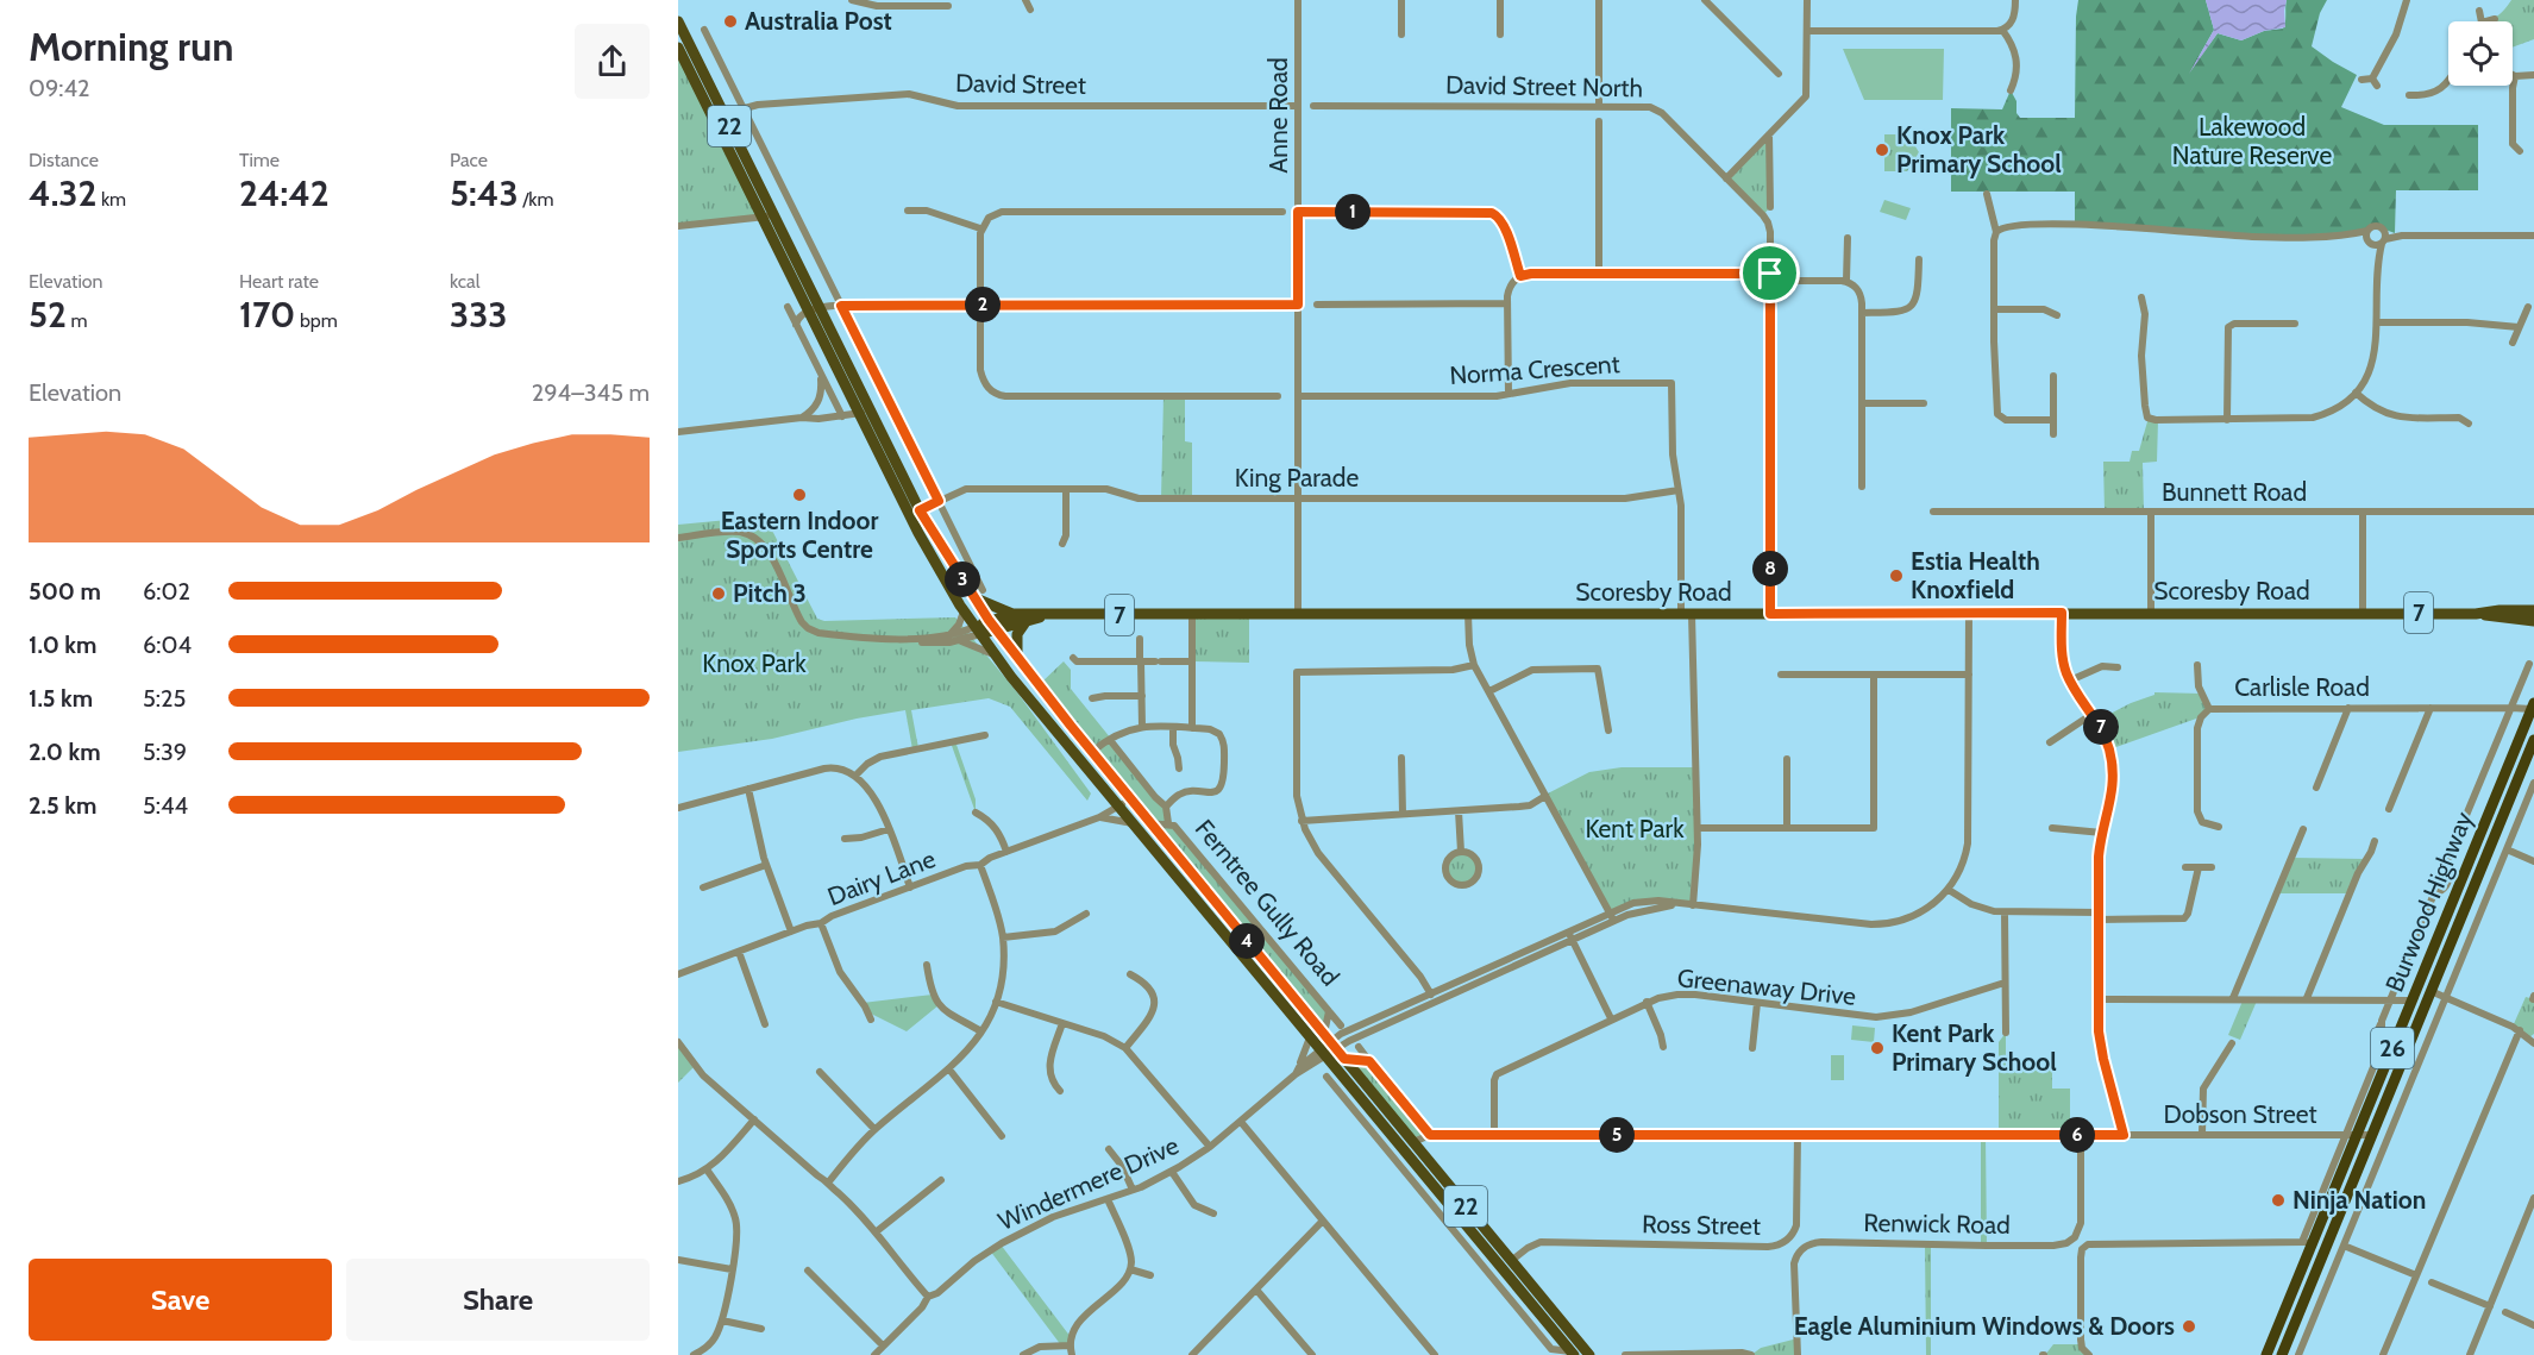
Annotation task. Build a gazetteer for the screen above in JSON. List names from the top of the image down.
{
  "streets": {
    "highway": ["Burwood Highway", "26"],
    "main road": [
      "22",
      "Scoresby Road",
      "7",
      "Ferntree Gully Road"
    ],
    "street": [
      "David Street",
      "David Street North",
      "Anne Road",
      "Norma Crescent",
      "King Parade",
      "Bunnett Road",
      "Carlisle Road",
      "Dairy Lane",
      "Greenaway Drive",
      "Dobson Street",
      "Windermere Drive",
      "Renwick Road",
      "Ross Street"
    ]
  },
  "crossings": [
    ["David Street", "Anne Road"],
    ["David Street", "Ferntree Gully Road"],
    ["Anne Road", "Norma Crescent"],
    ["Anne Road", "King Parade"],
    ["Anne Road", "Scoresby Road"],
    ["Norma Crescent", "King Parade"],
    ["Norma Crescent", "Scoresby Road"],
    ["King Parade", "Ferntree Gully Road"],
    ["Scoresby Road", "7"],
    ["Scoresby Road", "Ferntree Gully Road"],
    ["7", "Ferntree Gully Road"],
    ["Carlisle Road", "Burwood Highway"],
    ["Dairy Lane", "Ferntree Gully Road"],
    ["Burwood Highway", "Dobson Street"],
    ["Ferntree Gully Road", "Dobson Street"],
    ["Ferntree Gully Road", "Windermere Drive"],
    ["Ferntree Gully Road", "Ross Street"],
    ["Greenaway Drive", "Dobson Street"],
    ["Dobson Street", "Renwick Road"],
    ["Dobson Street", "Ross Street"]
  ],
  "parks": ["Lakewood Nature Reserve", "Knox Park", "Kent Park"],
  "places": [
    "Australia Post",
    "Knox Park Primary School",
    "Eastern Indoor Sports Centre",
    "Estia Health Knoxfield",
    "Pitch 3",
    "Kent Park Primary School",
    "Ninja Nation",
    "Eagle Aluminium Windows & Doors"
  ],
  "page": {
    "heading": ["Morning run", "09:42"],
    "stats": [
      ["Distance", "4.32 km"],
      ["Time", "24:42"],
      ["Pace", "5:43 /km"],
      ["Elevation", "52 m"],
      ["Heart rate", "170 bpm"],
      ["kcal", "333"]
    ],
    "pins": [
      "1",
      "2",
      "8",
      "3",
      "7",
      "4",
      "5",
      "6"
    ],
    "chart": ["Elevation", "294–345 m"],
    "list": [
      {
        "name": "500 m",
        "note": "6:02"
      },
      {
        "name": "1.0 km",
        "note": "6:04"
      },
      {
        "name": "1.5 km",
        "note": "5:25"
      },
      {
        "name": "2.0 km",
        "note": "5:39"
      },
      {
        "name": "2.5 km",
        "note": "5:44"
      }
    ],
    "buttons": ["Save", "Share"]
  }
}
